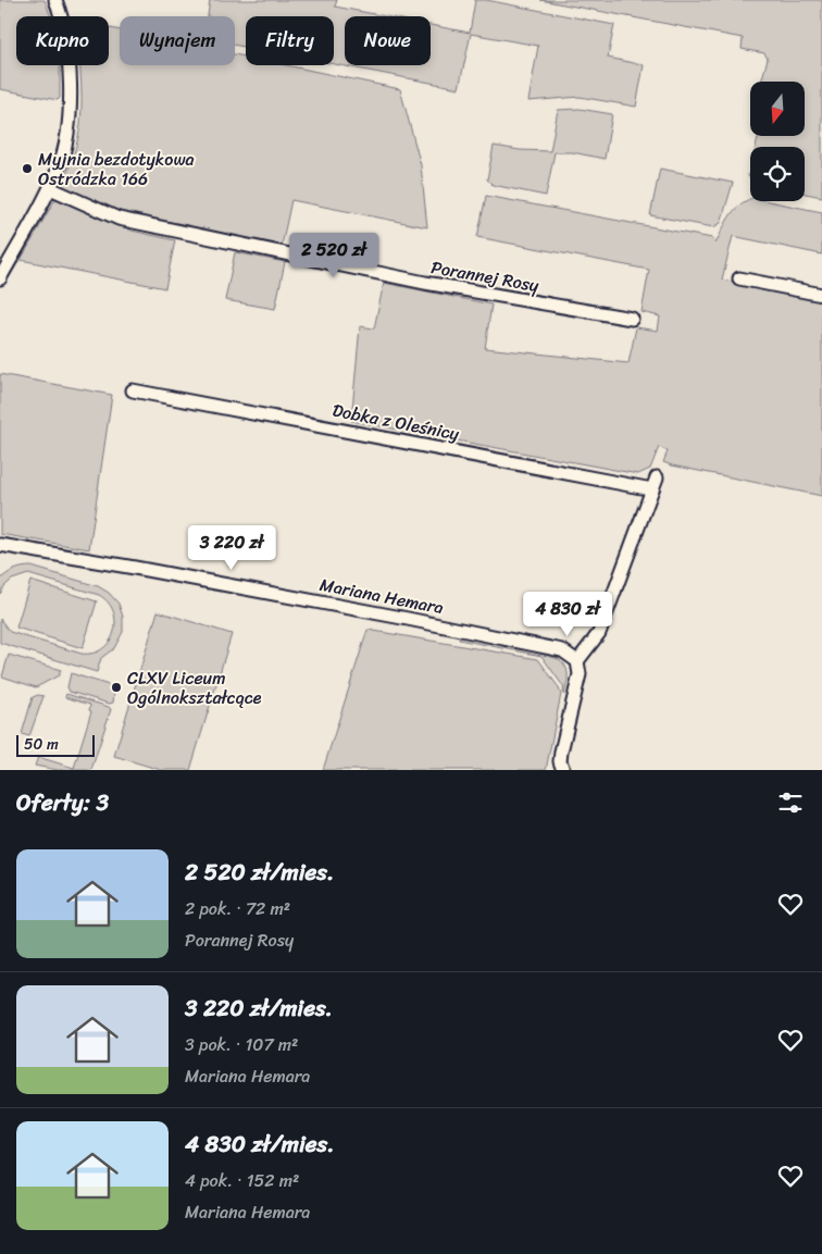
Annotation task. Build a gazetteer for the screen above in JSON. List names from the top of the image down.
{
  "streets": {
    "street": ["Porannej Rosy", "Dobka z Oleśnicy", "Mariana Hemara"]
  },
  "crossings": [
    ["Dobka z Oleśnicy", "Mariana Hemara"]
  ],
  "places": ["Myjnia bezdotykowa Ostródzka 166", "CLXV Liceum Ogólnokształcące"],
  "scale_bar": "50 m",
  "north": "bottom",
  "page": {
    "chip": [
      "Kupno",
      "Wynajem",
      "Filtry",
      "Nowe"
    ],
    "price": ["2 520 zł", "3 220 zł", "4 830 zł"],
    "scale": "50 m",
    "heading": "Oferty: 3",
    "list": [
      {
        "name": "2 520 zł/mies.",
        "note": "2 pok. · 72 m² · Porannej Rosy"
      },
      {
        "name": "3 220 zł/mies.",
        "note": "3 pok. · 107 m² · Mariana Hemara"
      },
      {
        "name": "4 830 zł/mies.",
        "note": "4 pok. · 152 m² · Mariana Hemara"
      }
    ]
  }
}
